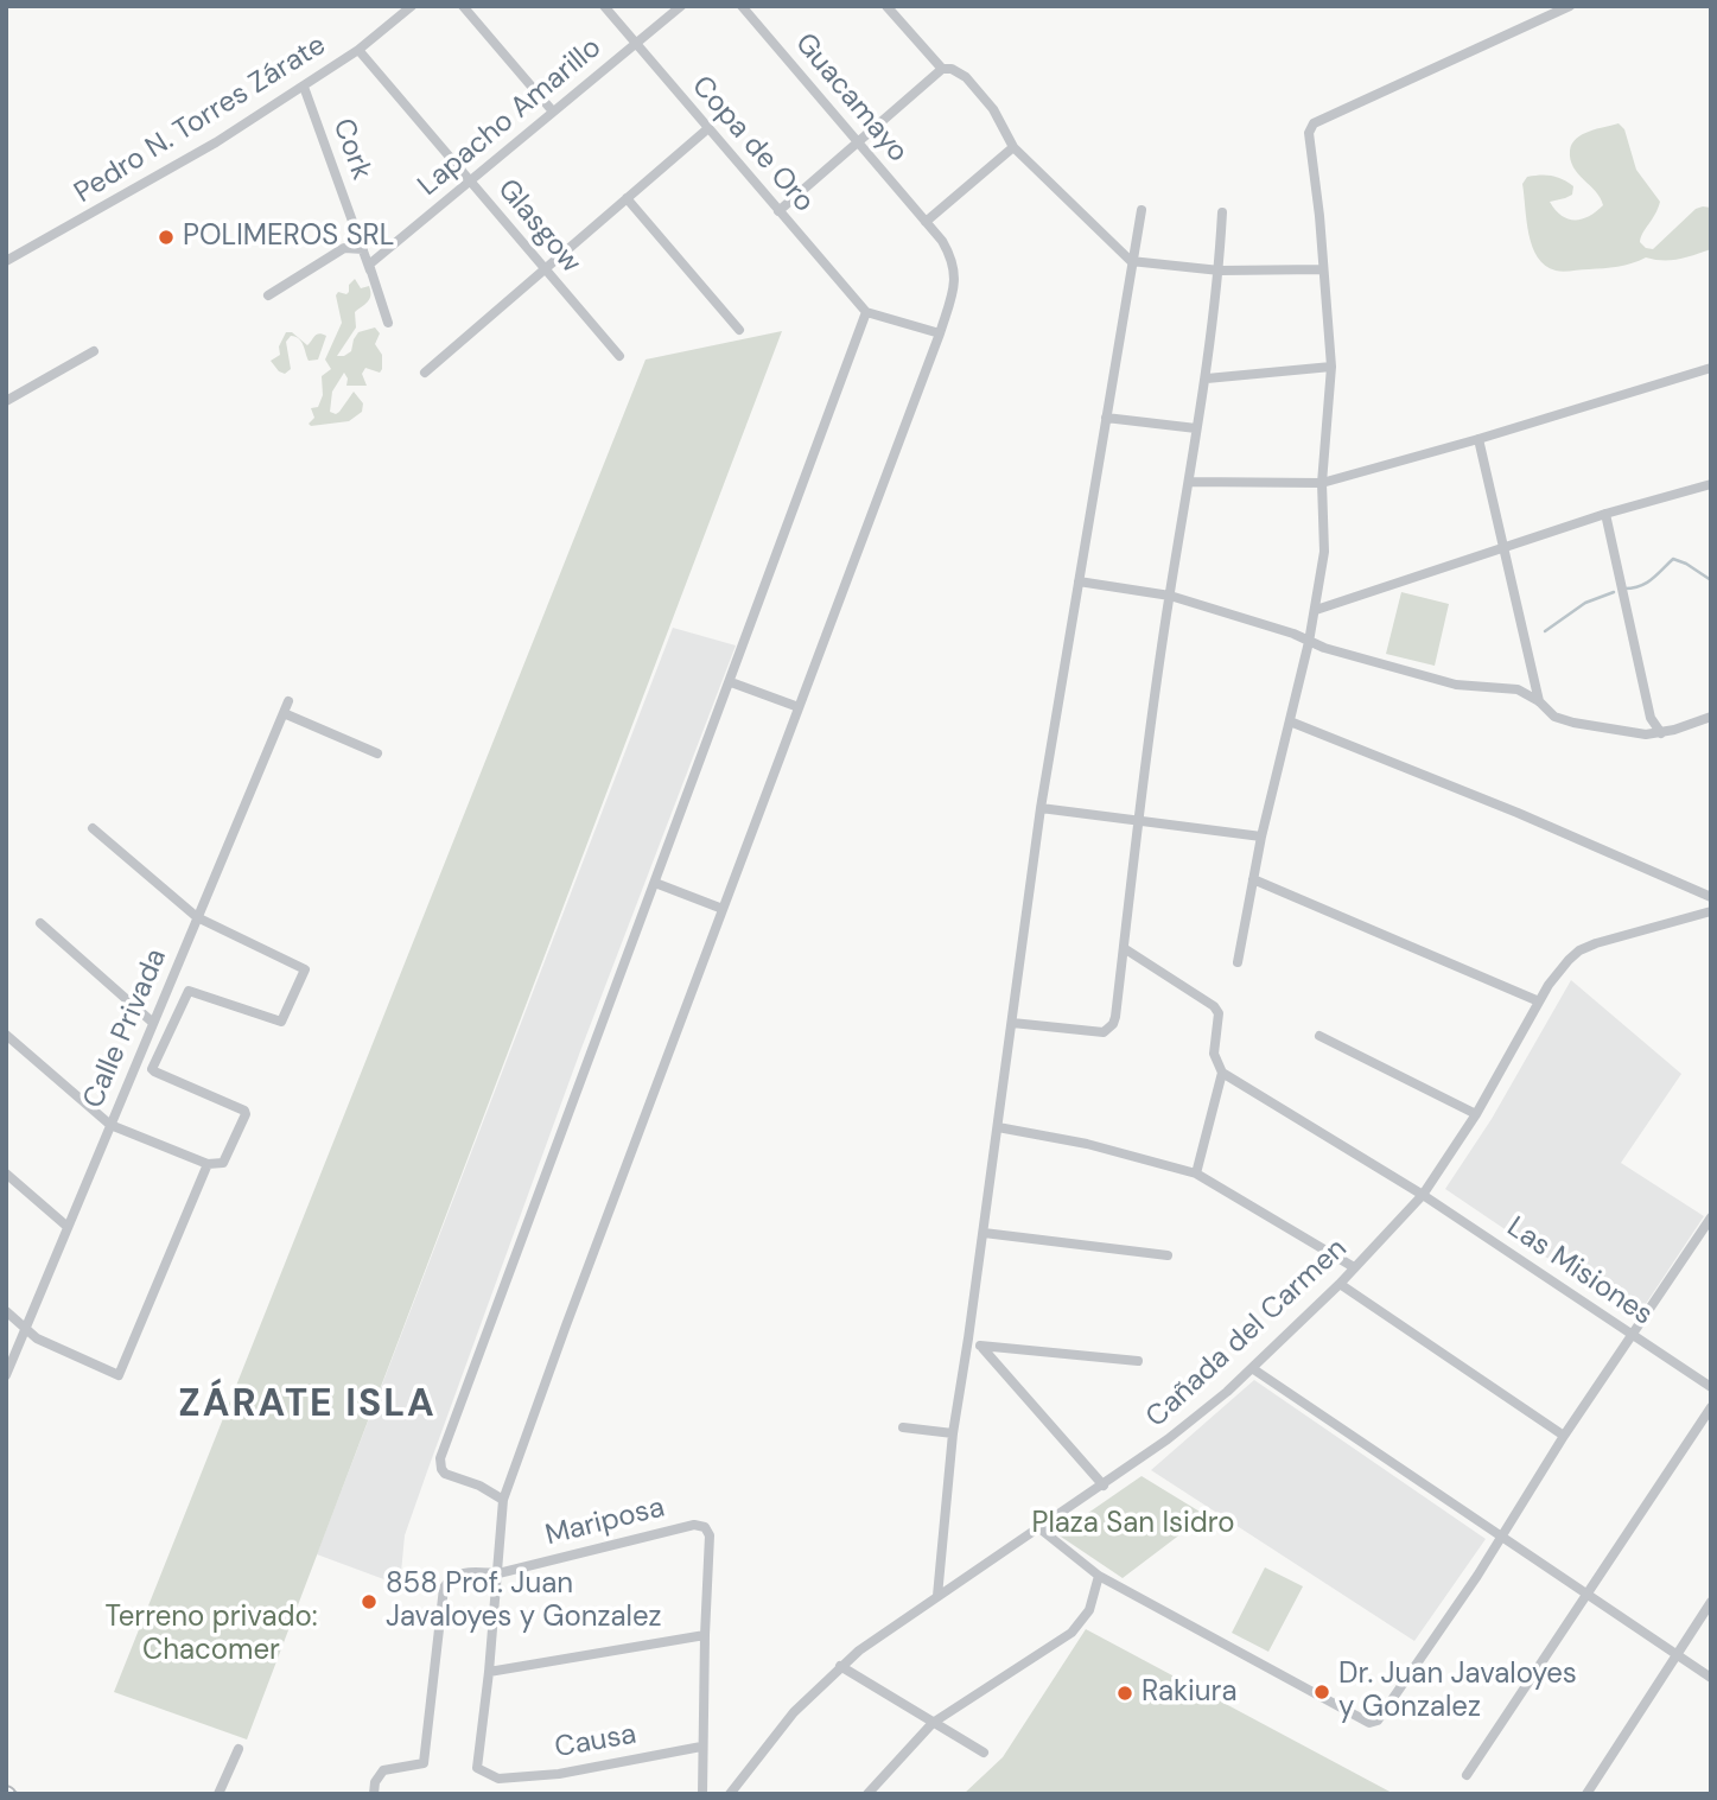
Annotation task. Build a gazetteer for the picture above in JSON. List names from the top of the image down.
{
  "streets": {
    "street": [
      "Guacamayo",
      "Lapacho Amarillo",
      "Pedro N. Torres Zárate",
      "Copa de Oro",
      "Cork",
      "Glasgow",
      "Calle Privada",
      "Las Misiones",
      "Cañada del Carmen",
      "Mariposa",
      "Causa"
    ]
  },
  "crossings": [
    ["Guacamayo", "Mariposa"],
    ["Guacamayo", "Causa"],
    ["Lapacho Amarillo", "Copa de Oro"],
    ["Lapacho Amarillo", "Cork"],
    ["Lapacho Amarillo", "Glasgow"],
    ["Pedro N. Torres Zárate", "Cork"],
    ["Pedro N. Torres Zárate", "Glasgow"],
    ["Las Misiones", "Cañada del Carmen"],
    ["Mariposa", "Causa"]
  ],
  "districts": ["ZÁRATE ISLA"],
  "parks": ["Plaza San Isidro", "Terreno privado: Chacomer"],
  "places": [
    "POLIMEROS SRL",
    "858 Prof. Juan Javaloyes y Gonzalez",
    "Dr. Juan Javaloyes y Gonzalez",
    "Rakiura"
  ]
}
